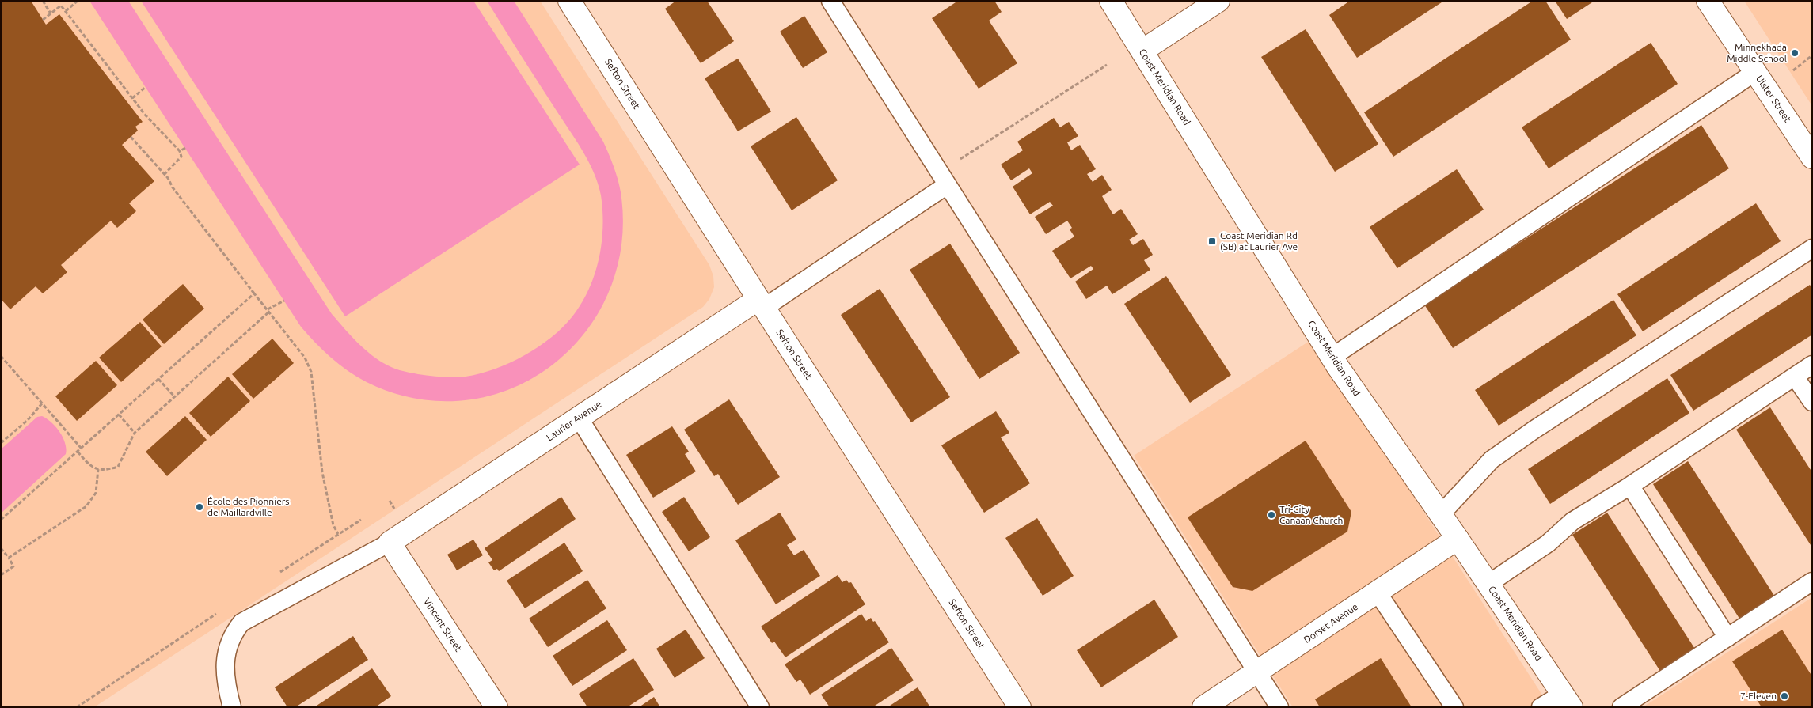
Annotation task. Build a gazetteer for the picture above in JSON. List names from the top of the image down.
{
  "streets": {
    "street": [
      "Sefton Street",
      "Coast Meridian Road",
      "Ulster Street",
      "Laurier Avenue",
      "Dorset Avenue",
      "Vincent Street"
    ]
  },
  "crossings": [
    ["Sefton Street", "Laurier Avenue"],
    ["Coast Meridian Road", "Dorset Avenue"],
    ["Laurier Avenue", "Vincent Street"]
  ],
  "places": {
    "other": [
      "Minnekhada Middle School",
      "École des Pionniers de Maillardville",
      "Tri-City Canaan Church",
      "7-Eleven"
    ],
    "transit": ["Coast Meridian Rd (SB) at Laurier Ave"]
  }
}
